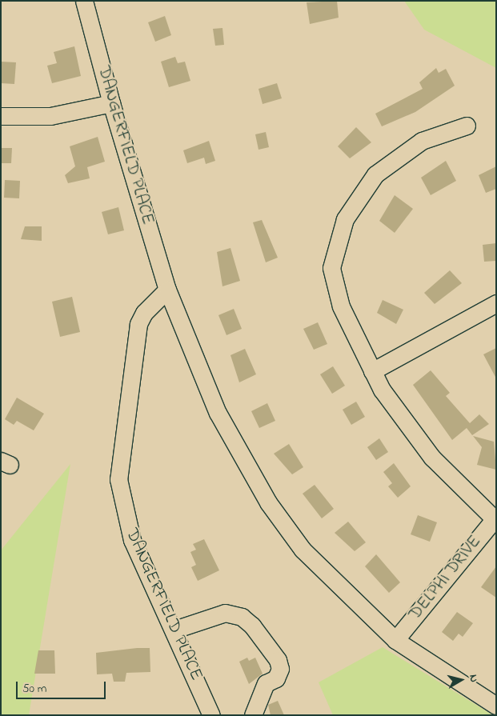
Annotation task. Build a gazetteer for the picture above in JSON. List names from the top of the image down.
{
  "streets": {
    "street": ["DANGERFIELD PLACE", "DELPHI DRIVE"]
  },
  "crossings": [
    ["DANGERFIELD PLACE", "DELPHI DRIVE"]
  ],
  "scale_bar": "50 m",
  "north": "right"
}
